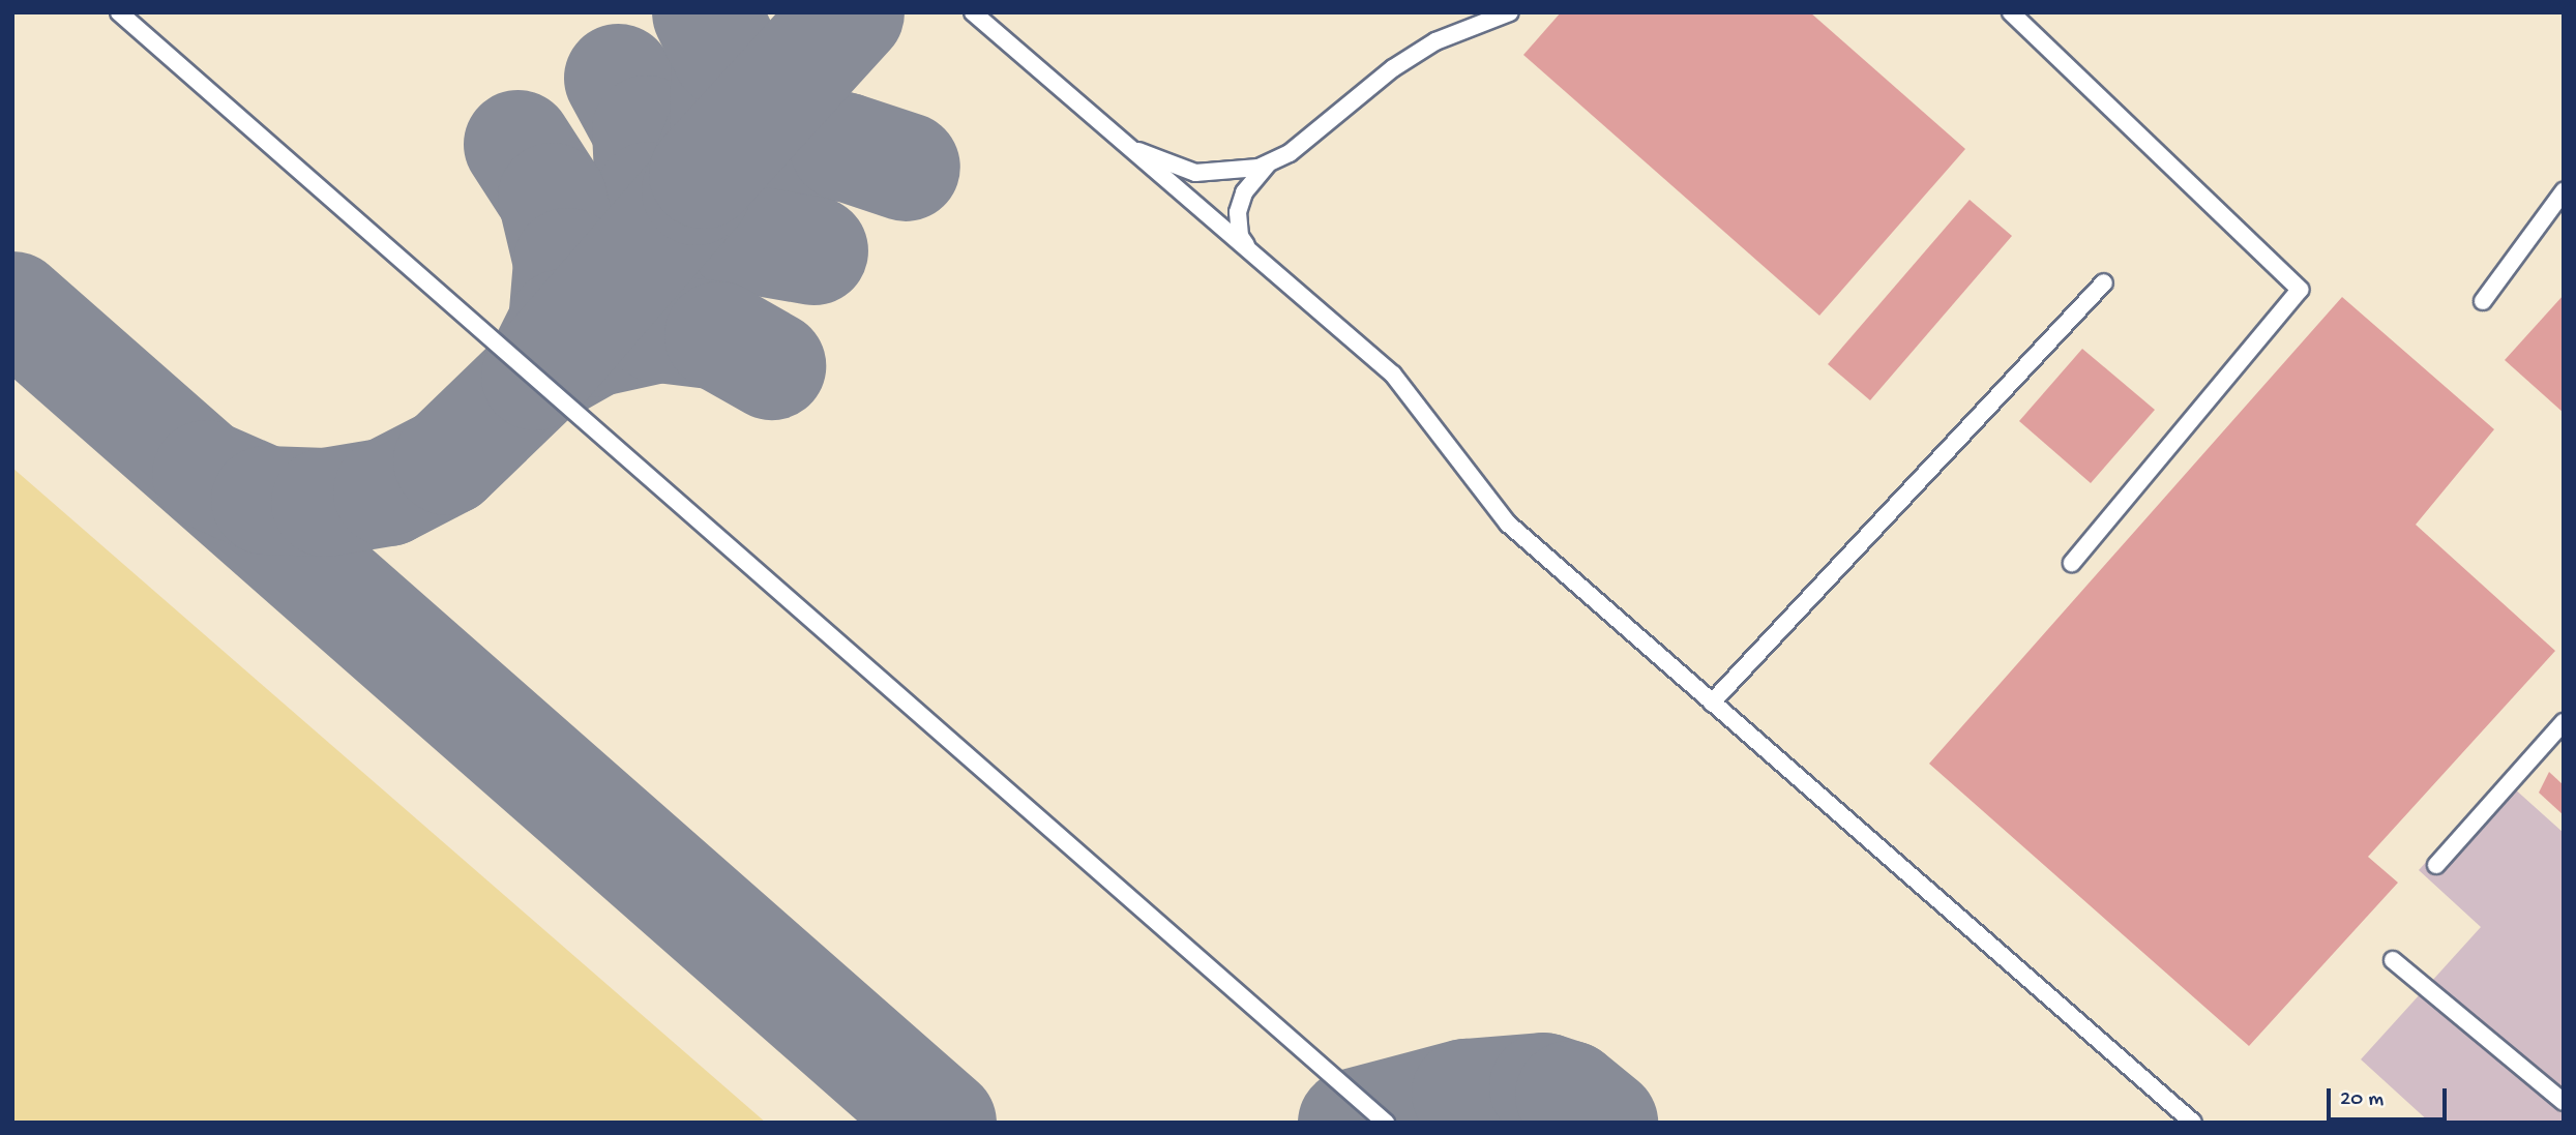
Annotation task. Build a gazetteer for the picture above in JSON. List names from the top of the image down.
{
  "scale_bar": "20 m"
}
